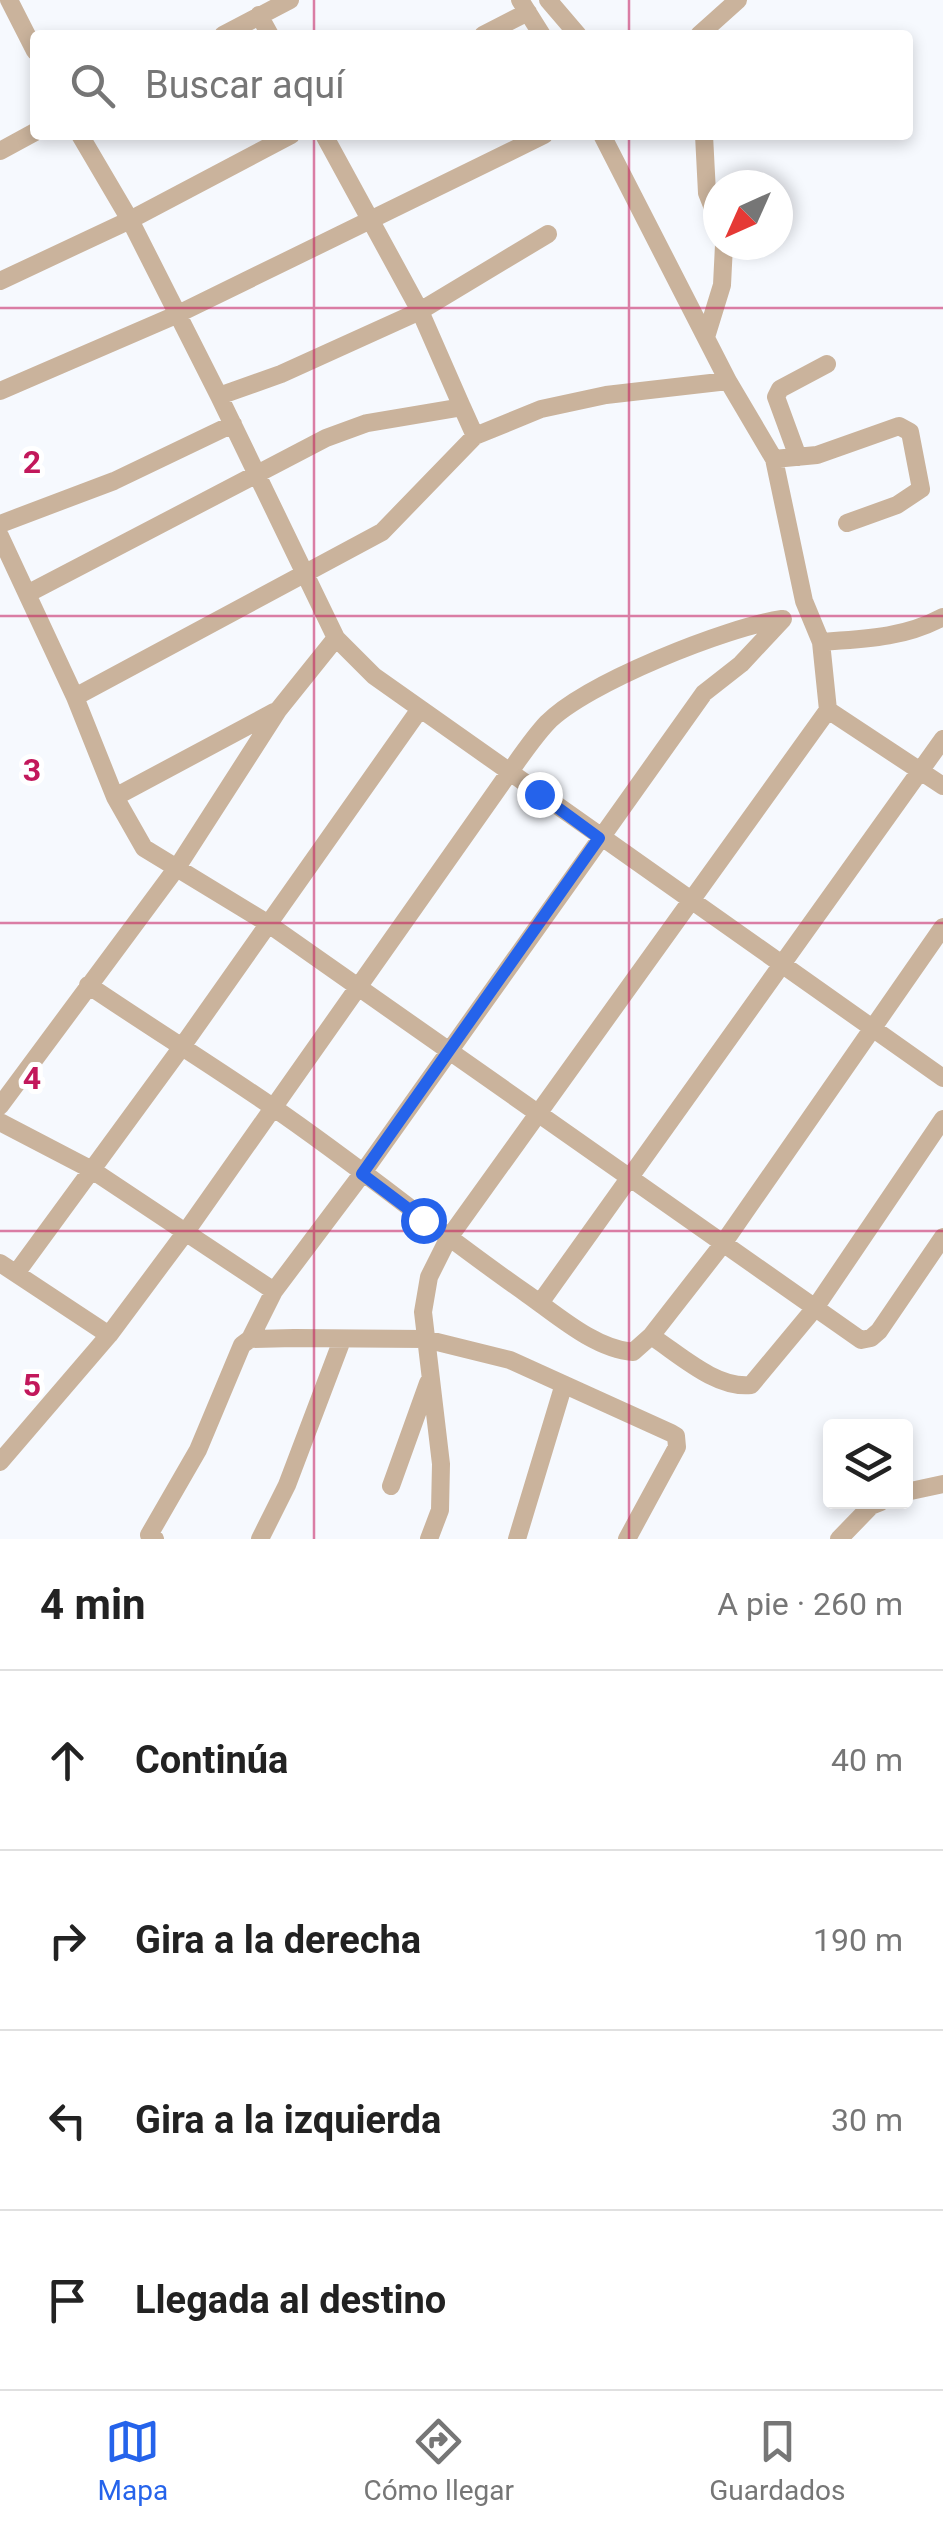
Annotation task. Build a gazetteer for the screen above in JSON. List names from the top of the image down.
{
  "north": "bottom left",
  "page": {
    "search": "Buscar aquí",
    "heading": ["4 min", "A pie · 260 m"],
    "list": [
      ["Continúa", "40 m"],
      ["Gira a la derecha", "190 m"],
      ["Gira a la izquierda", "30 m"],
      "Llegada al destino"
    ],
    "nav": ["Mapa", "Cómo llegar", "Guardados"]
  },
  "grid": {
    "rows": [
      "2",
      "3",
      "4",
      "5"
    ]
  }
}
